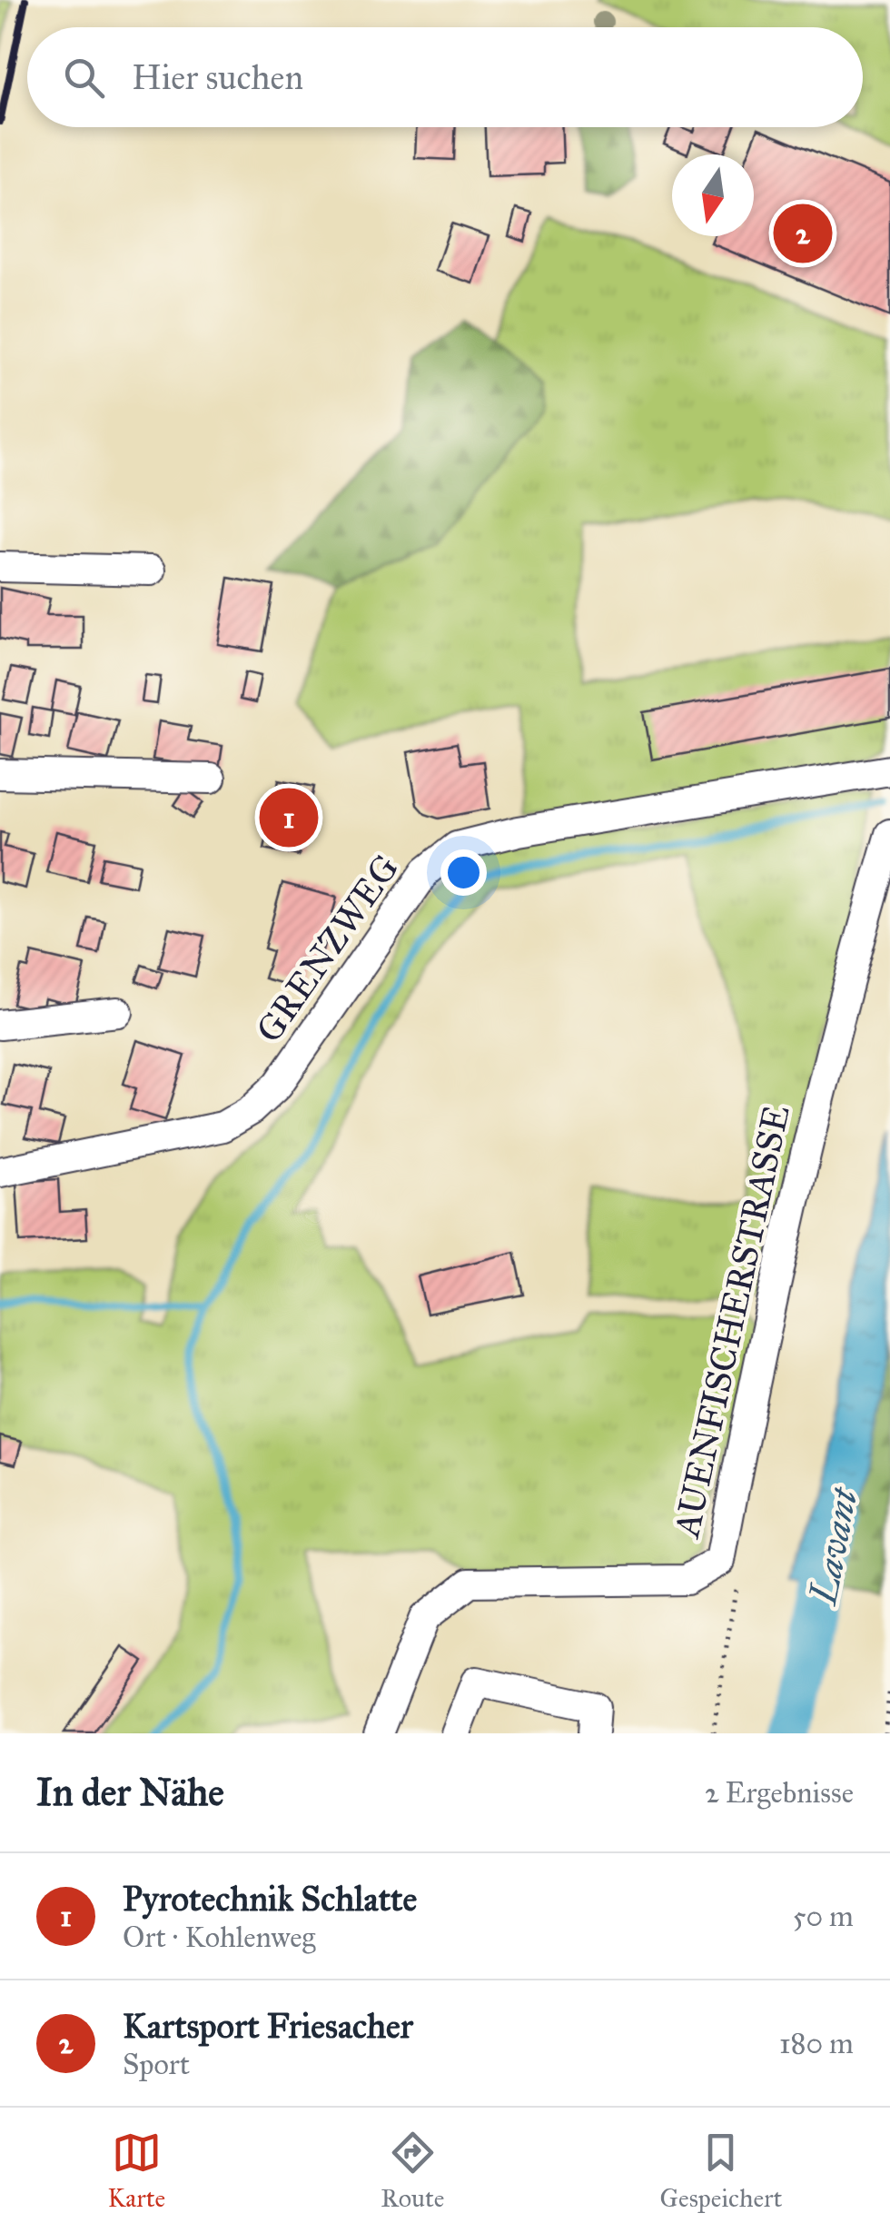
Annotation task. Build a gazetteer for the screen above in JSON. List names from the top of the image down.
{
  "streets": {
    "street": ["GRENZWEG", "AUENFISCHERSTRASSE"]
  },
  "water": ["Lavant"],
  "north": "bottom",
  "page": {
    "search": "Hier suchen",
    "pins": ["2", "1"],
    "heading": ["In der Nähe", "2 Ergebnisse"],
    "list": [
      {
        "mark": "1",
        "name": "Pyrotechnik Schlatte",
        "note": "Ort · Kohlenweg",
        "value": "50 m"
      },
      {
        "mark": "2",
        "name": "Kartsport Friesacher",
        "note": "Sport",
        "value": "180 m"
      }
    ],
    "nav": ["Karte", "Route", "Gespeichert"]
  }
}
